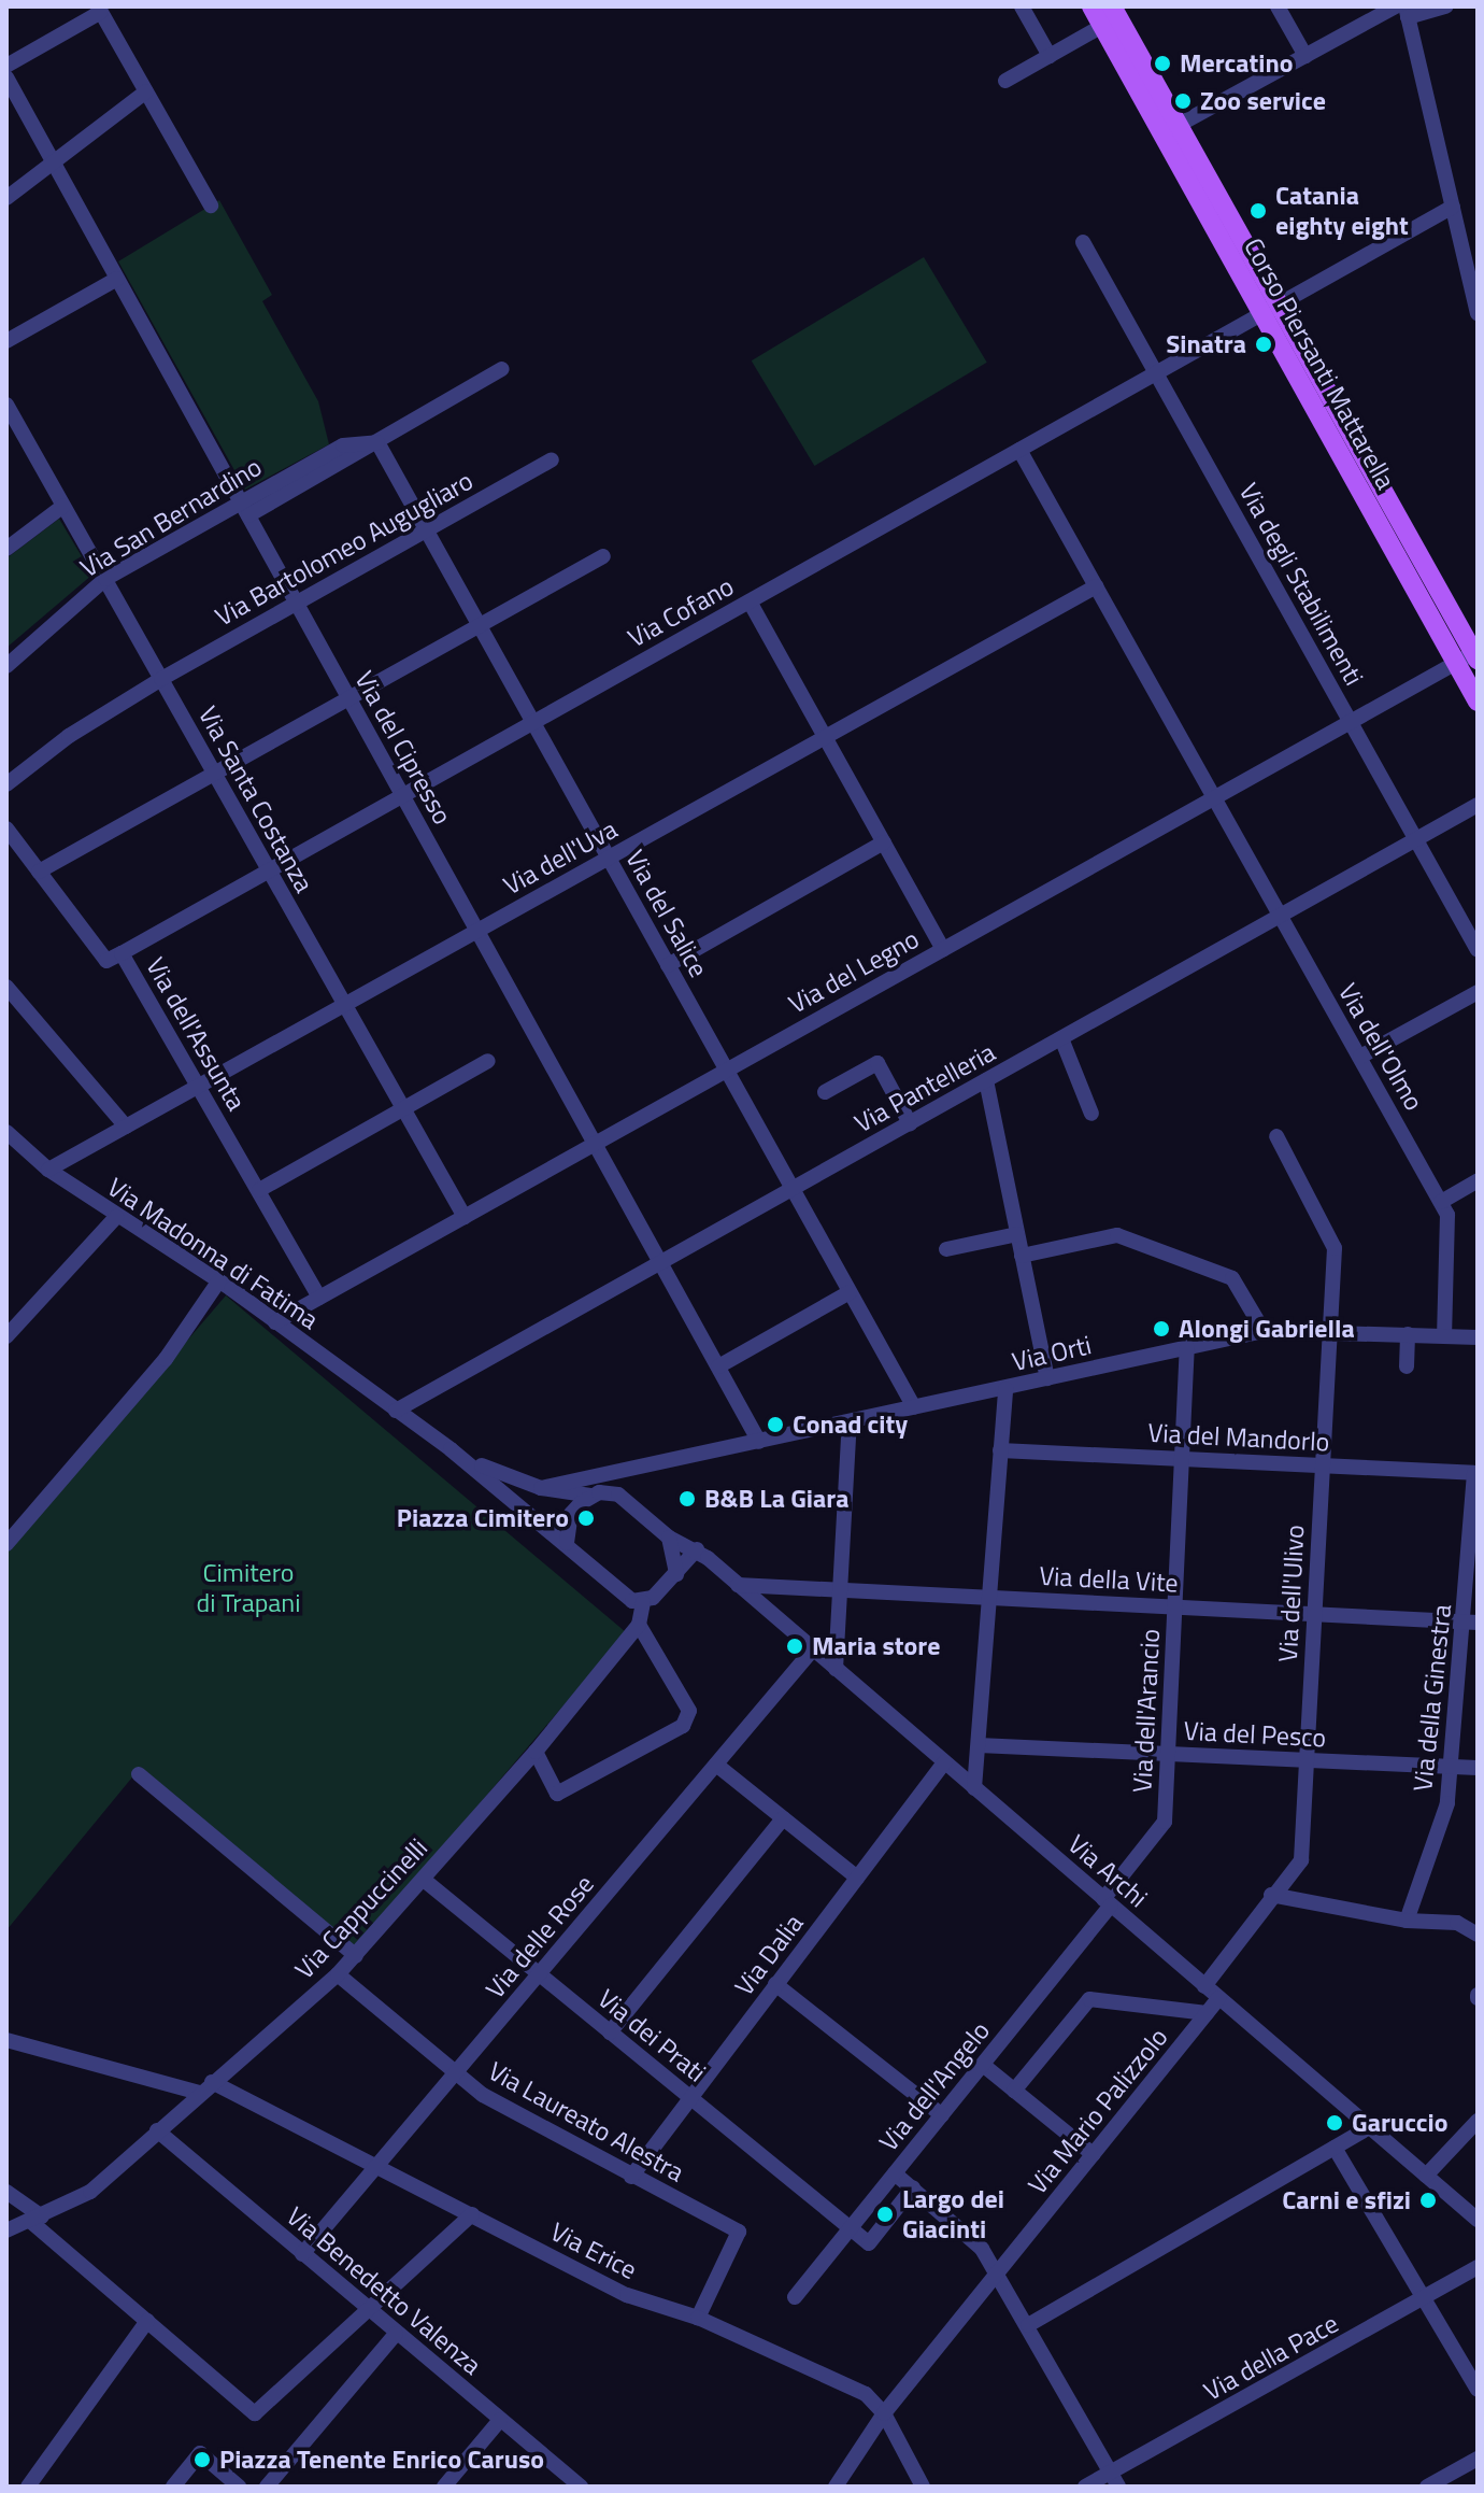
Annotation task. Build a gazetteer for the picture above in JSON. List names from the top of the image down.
{
  "streets": {
    "main road": ["Corso Piersanti Mattarella"],
    "street": [
      "Via San Bernardino",
      "Via Bartolomeo Augugliaro",
      "Via degli Stabilimenti",
      "Via Cofano",
      "Via del Cipresso",
      "Via Santa Costanza",
      "Via dell'Uva",
      "Via del Salice",
      "Via del Legno",
      "Via dell'Assunta",
      "Via dell'Olmo",
      "Via Pantelleria",
      "Via Madonna di Fatima",
      "Via Orti",
      "Via del Mandorlo",
      "Via della Vite",
      "Via dell'Ulivo",
      "Via della Ginestra",
      "Via dell'Arancio",
      "Via del Pesco",
      "Via Archi",
      "Via Cappuccinelli",
      "Via delle Rose",
      "Via Dalia",
      "Via dei Prati",
      "Via dell'Angelo",
      "Via Mario Palizzolo",
      "Via Laureato Alestra",
      "Via Erice",
      "Via Benedetto Valenza",
      "Via della Pace"
    ]
  },
  "crossings": [
    ["Corso Piersanti Mattarella", "Via Cofano"],
    ["Corso Piersanti Mattarella", "Via del Legno"],
    ["Via San Bernardino", "Via del Cipresso"],
    ["Via San Bernardino", "Via Santa Costanza"],
    ["Via San Bernardino", "Via del Salice"],
    ["Via Bartolomeo Augugliaro", "Via del Cipresso"],
    ["Via Bartolomeo Augugliaro", "Via Santa Costanza"],
    ["Via Bartolomeo Augugliaro", "Via del Salice"],
    ["Via degli Stabilimenti", "Via Cofano"],
    ["Via degli Stabilimenti", "Via del Legno"],
    ["Via degli Stabilimenti", "Via Pantelleria"],
    ["Via Cofano", "Via del Cipresso"],
    ["Via Cofano", "Via Santa Costanza"],
    ["Via Cofano", "Via del Salice"],
    ["Via Cofano", "Via dell'Assunta"],
    ["Via Cofano", "Via dell'Olmo"],
    ["Via del Cipresso", "Via dell'Uva"],
    ["Via del Cipresso", "Via del Legno"],
    ["Via del Cipresso", "Via Pantelleria"],
    ["Via del Cipresso", "Via Orti"],
    ["Via Santa Costanza", "Via dell'Uva"],
    ["Via Santa Costanza", "Via del Legno"],
    ["Via dell'Uva", "Via del Salice"],
    ["Via dell'Uva", "Via dell'Assunta"],
    ["Via dell'Uva", "Via dell'Olmo"],
    ["Via dell'Uva", "Via Madonna di Fatima"],
    ["Via del Salice", "Via del Legno"],
    ["Via del Salice", "Via Pantelleria"],
    ["Via del Salice", "Via Orti"],
    ["Via del Legno", "Via dell'Assunta"],
    ["Via del Legno", "Via dell'Olmo"],
    ["Via del Legno", "Via Madonna di Fatima"],
    ["Via dell'Olmo", "Via Pantelleria"],
    ["Via dell'Olmo", "Via Orti"],
    ["Via Pantelleria", "Via Madonna di Fatima"],
    ["Via Orti", "Via dell'Ulivo"],
    ["Via Orti", "Via dell'Arancio"],
    ["Via del Mandorlo", "Via dell'Ulivo"],
    ["Via del Mandorlo", "Via della Ginestra"],
    ["Via del Mandorlo", "Via dell'Arancio"],
    ["Via della Vite", "Via dell'Ulivo"],
    ["Via della Vite", "Via della Ginestra"],
    ["Via della Vite", "Via dell'Arancio"],
    ["Via della Vite", "Via Archi"],
    ["Via dell'Ulivo", "Via del Pesco"],
    ["Via della Ginestra", "Via del Pesco"],
    ["Via dell'Arancio", "Via del Pesco"],
    ["Via dell'Arancio", "Via Archi"],
    ["Via dell'Arancio", "Via dell'Angelo"],
    ["Via Archi", "Via delle Rose"],
    ["Via Archi", "Via Dalia"],
    ["Via Archi", "Via dell'Angelo"],
    ["Via Archi", "Via Mario Palizzolo"],
    ["Via Cappuccinelli", "Via dei Prati"],
    ["Via Cappuccinelli", "Via Laureato Alestra"],
    ["Via Cappuccinelli", "Via Erice"],
    ["Via Cappuccinelli", "Via Benedetto Valenza"],
    ["Via delle Rose", "Via dei Prati"],
    ["Via delle Rose", "Via Laureato Alestra"],
    ["Via delle Rose", "Via Erice"],
    ["Via delle Rose", "Via Benedetto Valenza"],
    ["Via Dalia", "Via dei Prati"],
    ["Via Dalia", "Via Laureato Alestra"],
    ["Via dei Prati", "Via dell'Angelo"],
    ["Via Mario Palizzolo", "Via Erice"],
    ["Via Laureato Alestra", "Via Erice"]
  ],
  "parks": ["Cimitero di Trapani"],
  "places": [
    "Mercatino",
    "Zoo service",
    "Catania eighty eight",
    "Sinatra",
    "Alongi Gabriella",
    "Conad city",
    "B&B La Giara",
    "Piazza Cimitero",
    "Maria store",
    "Garuccio",
    "Carni e sfizi",
    "Largo dei Giacinti",
    "Piazza Tenente Enrico Caruso"
  ]
}
